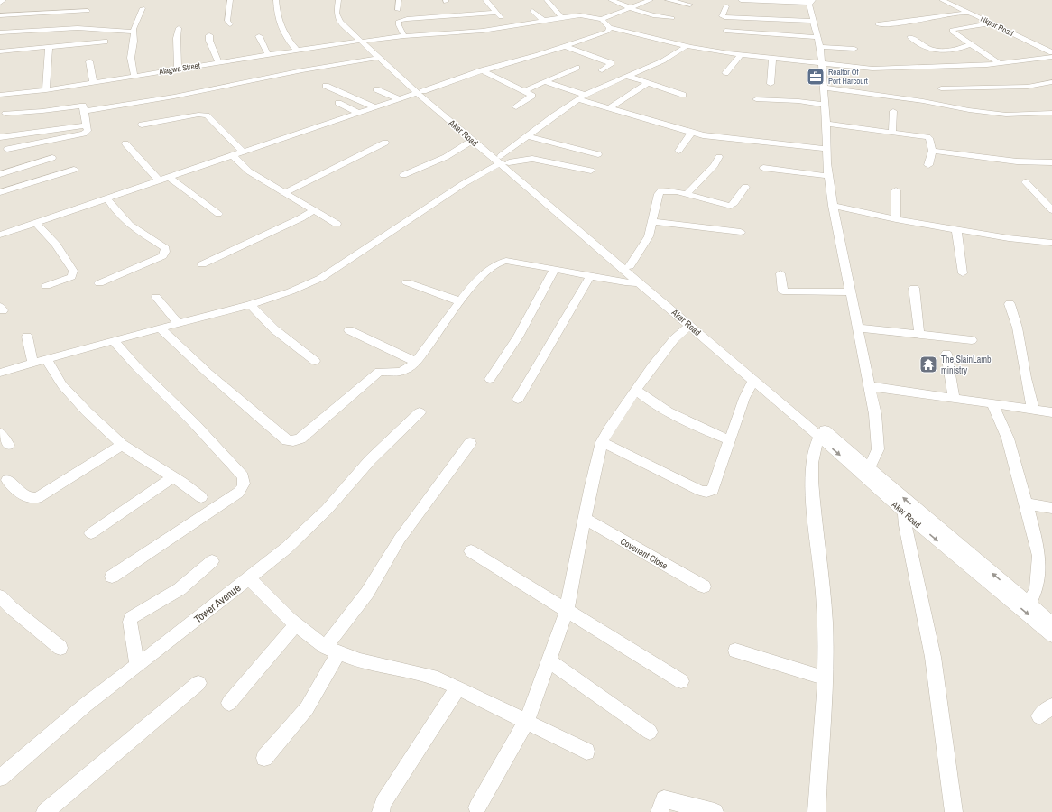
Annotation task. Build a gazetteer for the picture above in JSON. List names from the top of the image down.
{
  "streets": {
    "street": [
      "Nkpor Road",
      "Alagwa Street",
      "Aker Road",
      "Covenant Close",
      "Tower Avenue"
    ]
  },
  "crossings": [
    ["Alagwa Street", "Aker Road"]
  ],
  "places": {
    "office": ["Realtor Of Port Harcourt"],
    "temple": ["The SlainLamb ministry"]
  }
}
